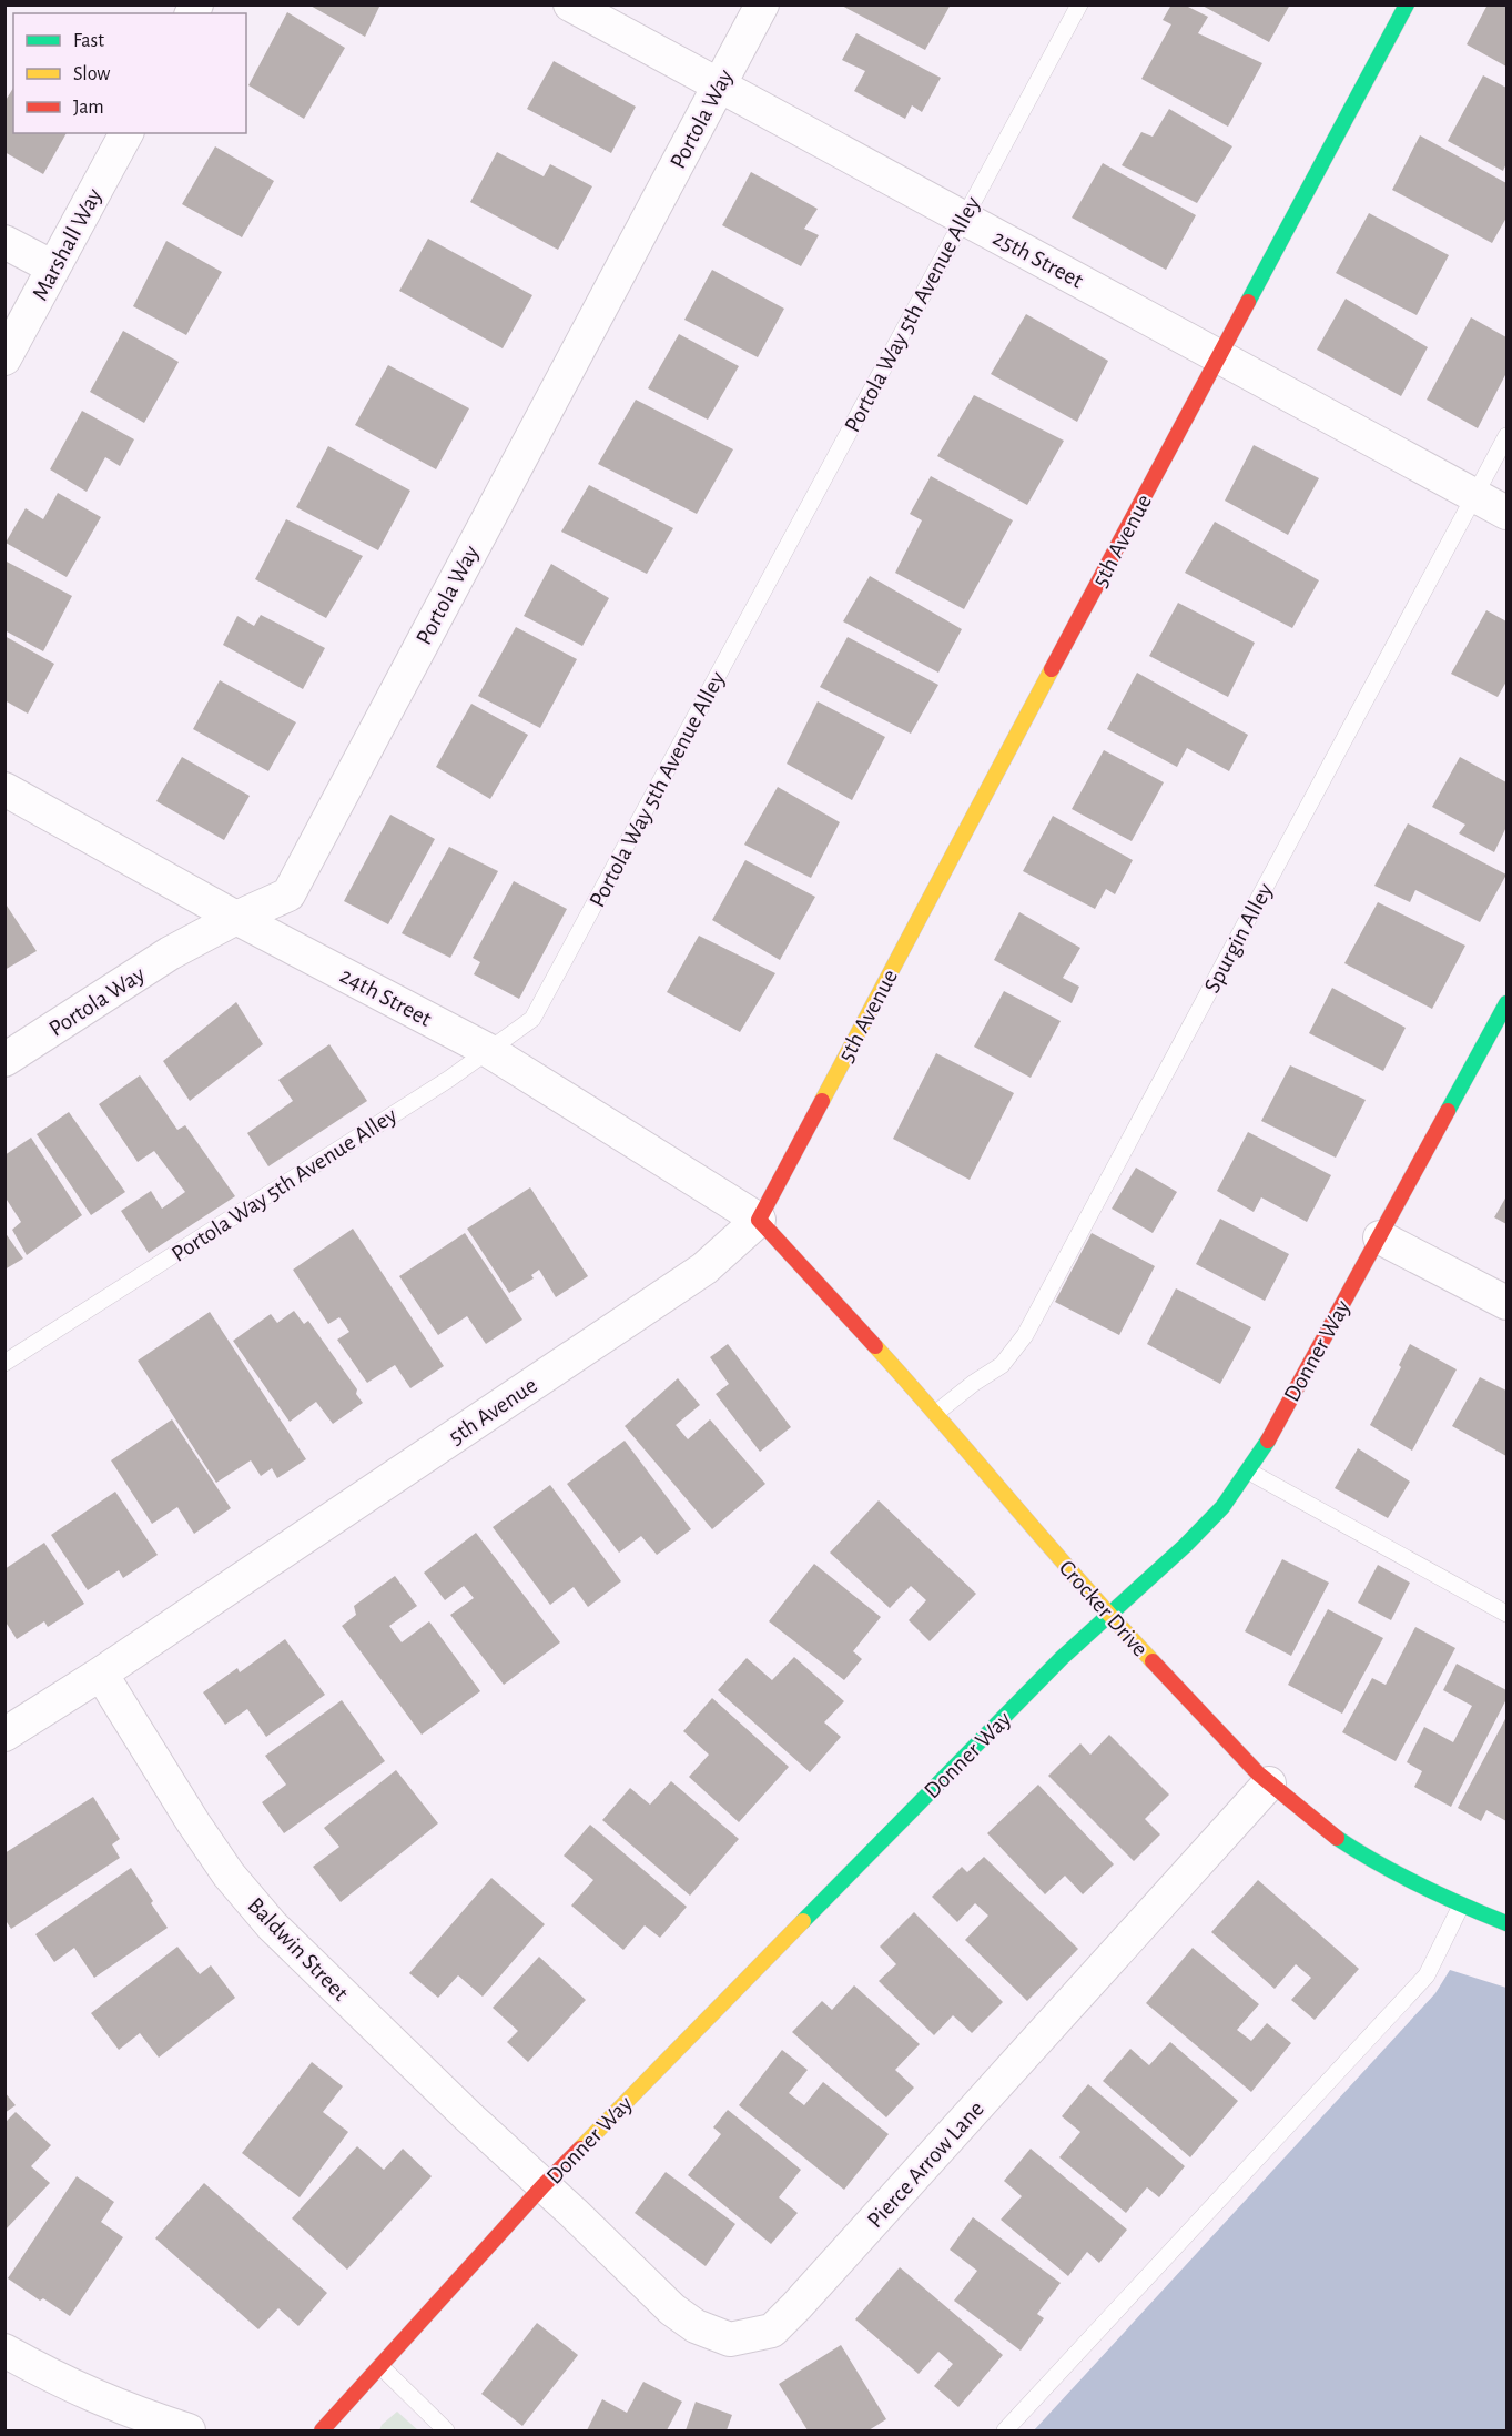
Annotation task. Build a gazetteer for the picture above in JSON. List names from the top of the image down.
{
  "streets": {
    "street": [
      "Portola Way",
      "Marshall Way",
      "25th Street",
      "5th Avenue",
      "24th Street",
      "Donner Way",
      "Crocker Drive",
      "Baldwin Street",
      "Pierce Arrow Lane"
    ],
    "lane": ["Portola Way 5th Avenue Alley", "Spurgin Alley"]
  },
  "crossings": [
    ["Portola Way", "25th Street"],
    ["Portola Way", "24th Street"],
    ["25th Street", "Portola Way 5th Avenue Alley"],
    ["25th Street", "5th Avenue"],
    ["25th Street", "Spurgin Alley"],
    ["Portola Way 5th Avenue Alley", "24th Street"],
    ["5th Avenue", "24th Street"],
    ["5th Avenue", "Crocker Drive"],
    ["5th Avenue", "Baldwin Street"],
    ["Spurgin Alley", "Crocker Drive"],
    ["24th Street", "Crocker Drive"],
    ["Donner Way", "Crocker Drive"],
    ["Donner Way", "Baldwin Street"],
    ["Donner Way", "Pierce Arrow Lane"],
    ["Crocker Drive", "Pierce Arrow Lane"],
    ["Baldwin Street", "Pierce Arrow Lane"]
  ],
  "legend": ["Fast", "Slow", "Jam"]
}
